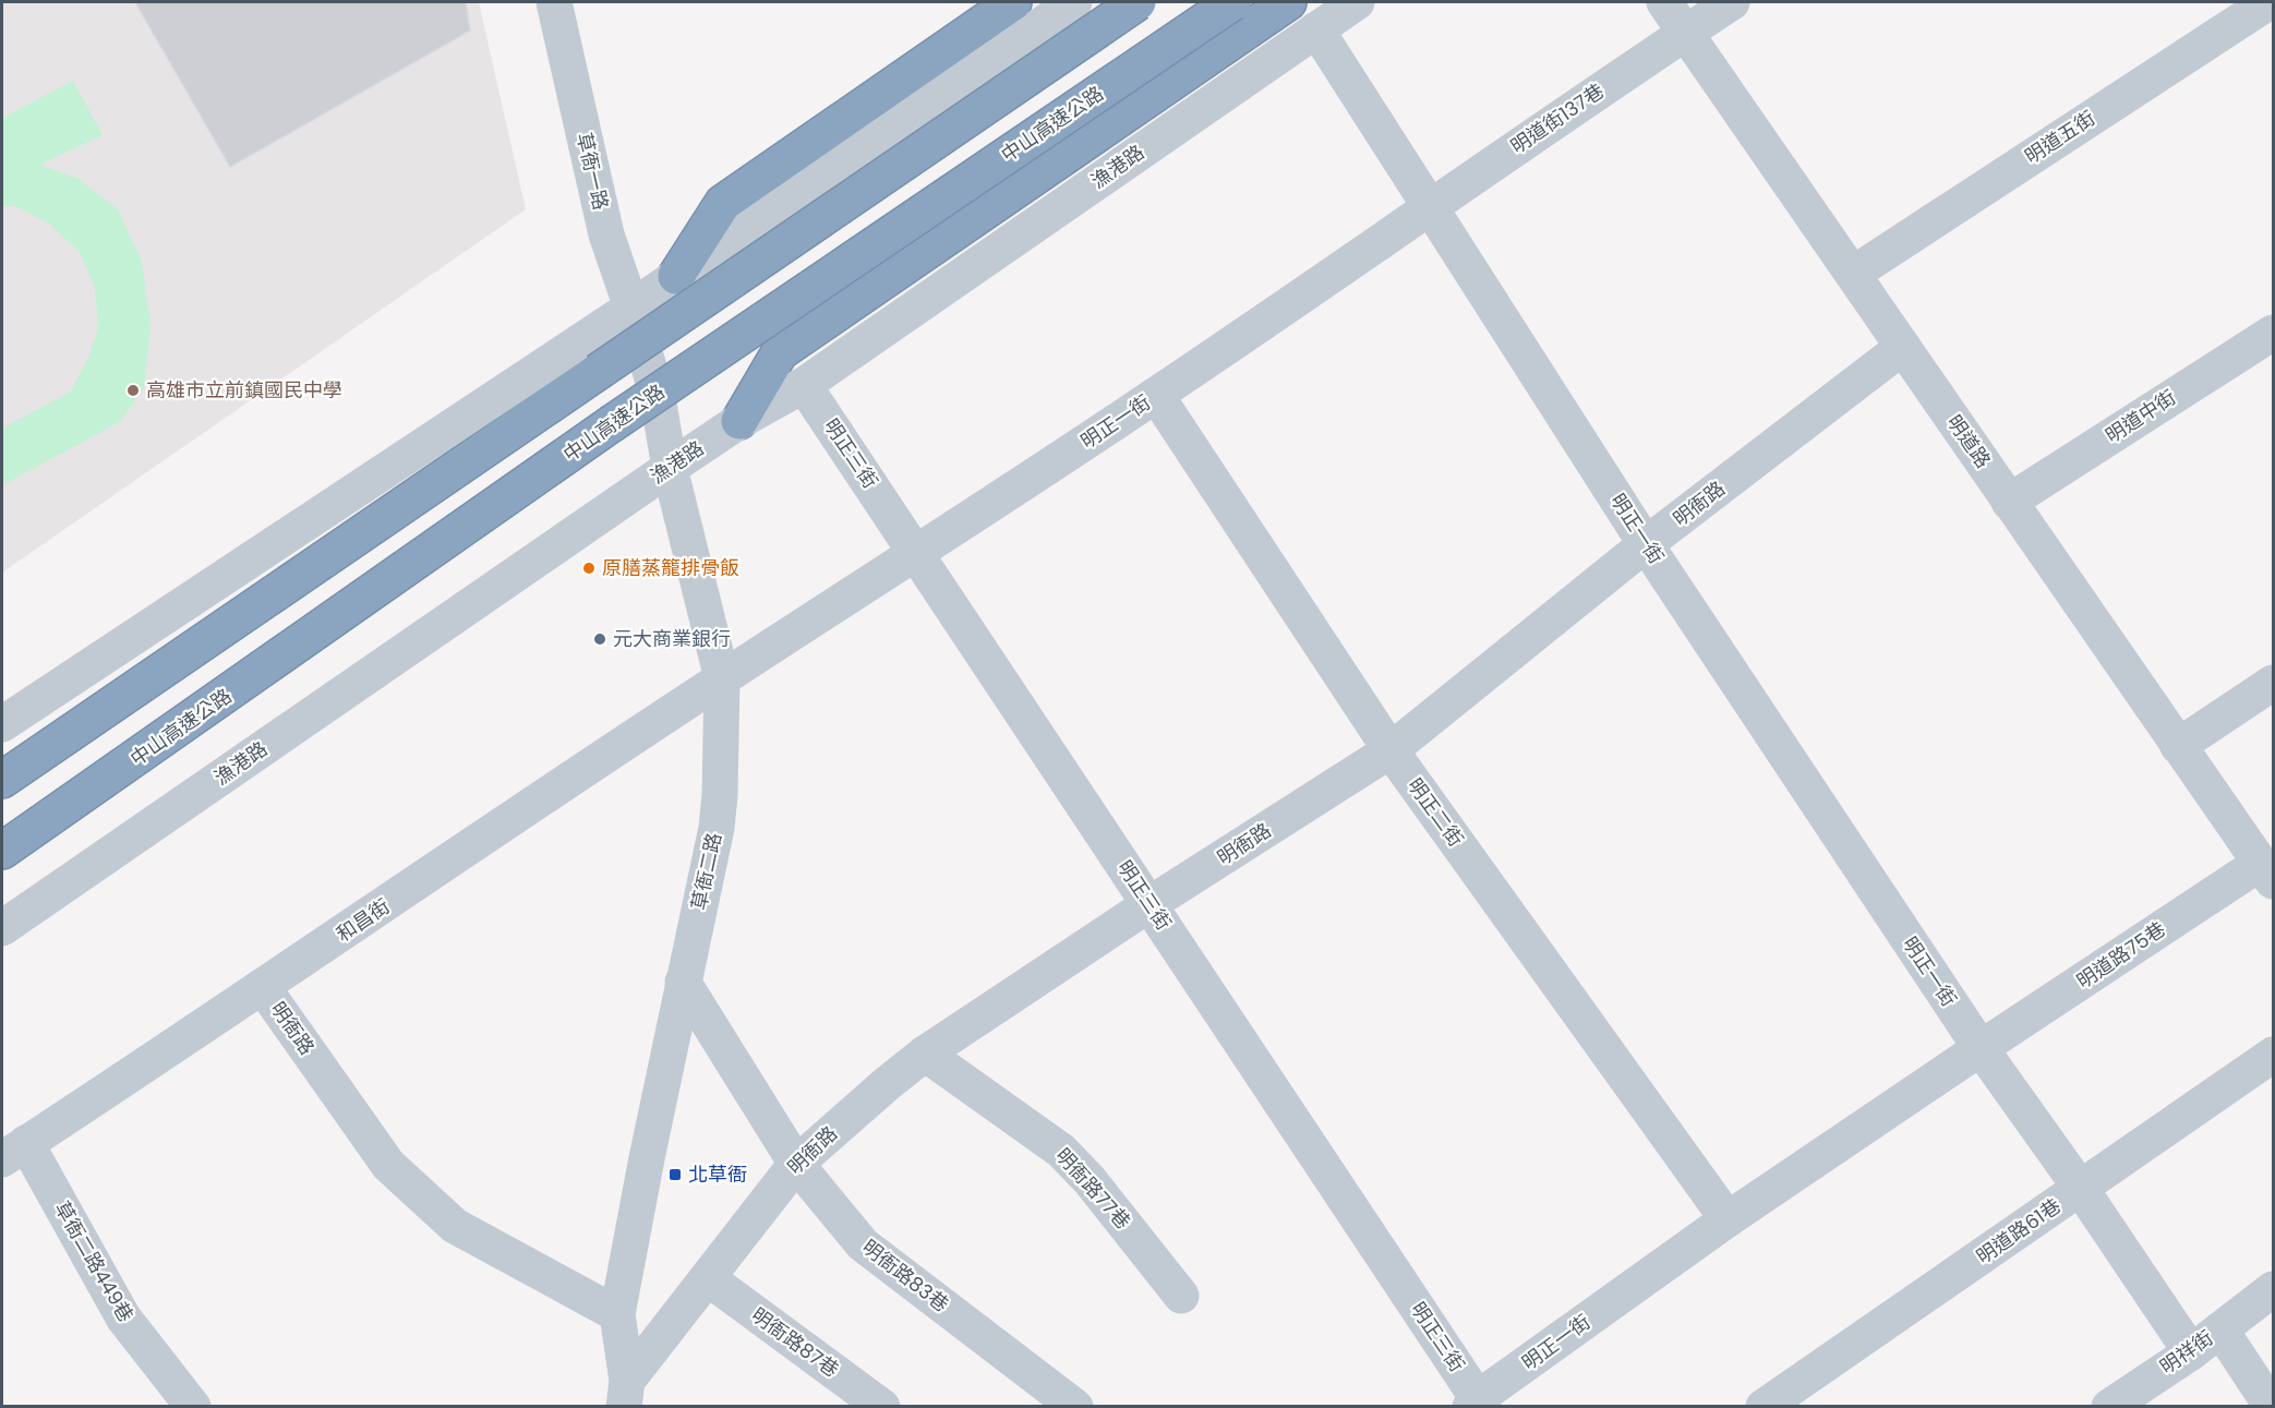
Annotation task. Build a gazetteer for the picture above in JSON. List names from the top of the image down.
{
  "streets": {
    "highway": ["中山高速公路"],
    "street": [
      "明道街137巷",
      "明道五街",
      "漁港路",
      "草衙一路",
      "明道中街",
      "明正一街",
      "明道路",
      "明正三街",
      "明衙路",
      "明正二街",
      "草衙二路",
      "和昌街",
      "明道路75巷",
      "明衙路77巷",
      "明道路61巷",
      "草衙二路449巷",
      "明衙路83巷",
      "明衙路87巷",
      "明祥街"
    ]
  },
  "crossings": [
    ["明道街137巷", "明正一街"],
    ["明道街137巷", "明道路"],
    ["明道五街", "明道路"],
    ["漁港路", "明正三街"],
    ["漁港路", "草衙二路"],
    ["草衙一路", "草衙二路"],
    ["明道中街", "明道路"],
    ["明正一街", "明正三街"],
    ["明正一街", "明衙路"],
    ["明正一街", "明正二街"],
    ["明正一街", "草衙二路"],
    ["明正一街", "和昌街"],
    ["明正一街", "明道路75巷"],
    ["明道路", "明衙路"],
    ["明道路", "明道路75巷"],
    ["明正三街", "明衙路"],
    ["明衙路", "明正二街"],
    ["明衙路", "草衙二路"],
    ["明衙路", "和昌街"],
    ["明衙路", "明衙路77巷"],
    ["明衙路", "明衙路83巷"],
    ["明衙路", "明衙路87巷"],
    ["草衙二路", "和昌街"],
    ["草衙二路", "明衙路83巷"],
    ["和昌街", "草衙二路449巷"]
  ],
  "places": {
    "other": ["高雄市立前鎮國民中學", "原膳蒸籠排骨飯", "元大商業銀行"],
    "transit": ["北草衙"]
  }
}
